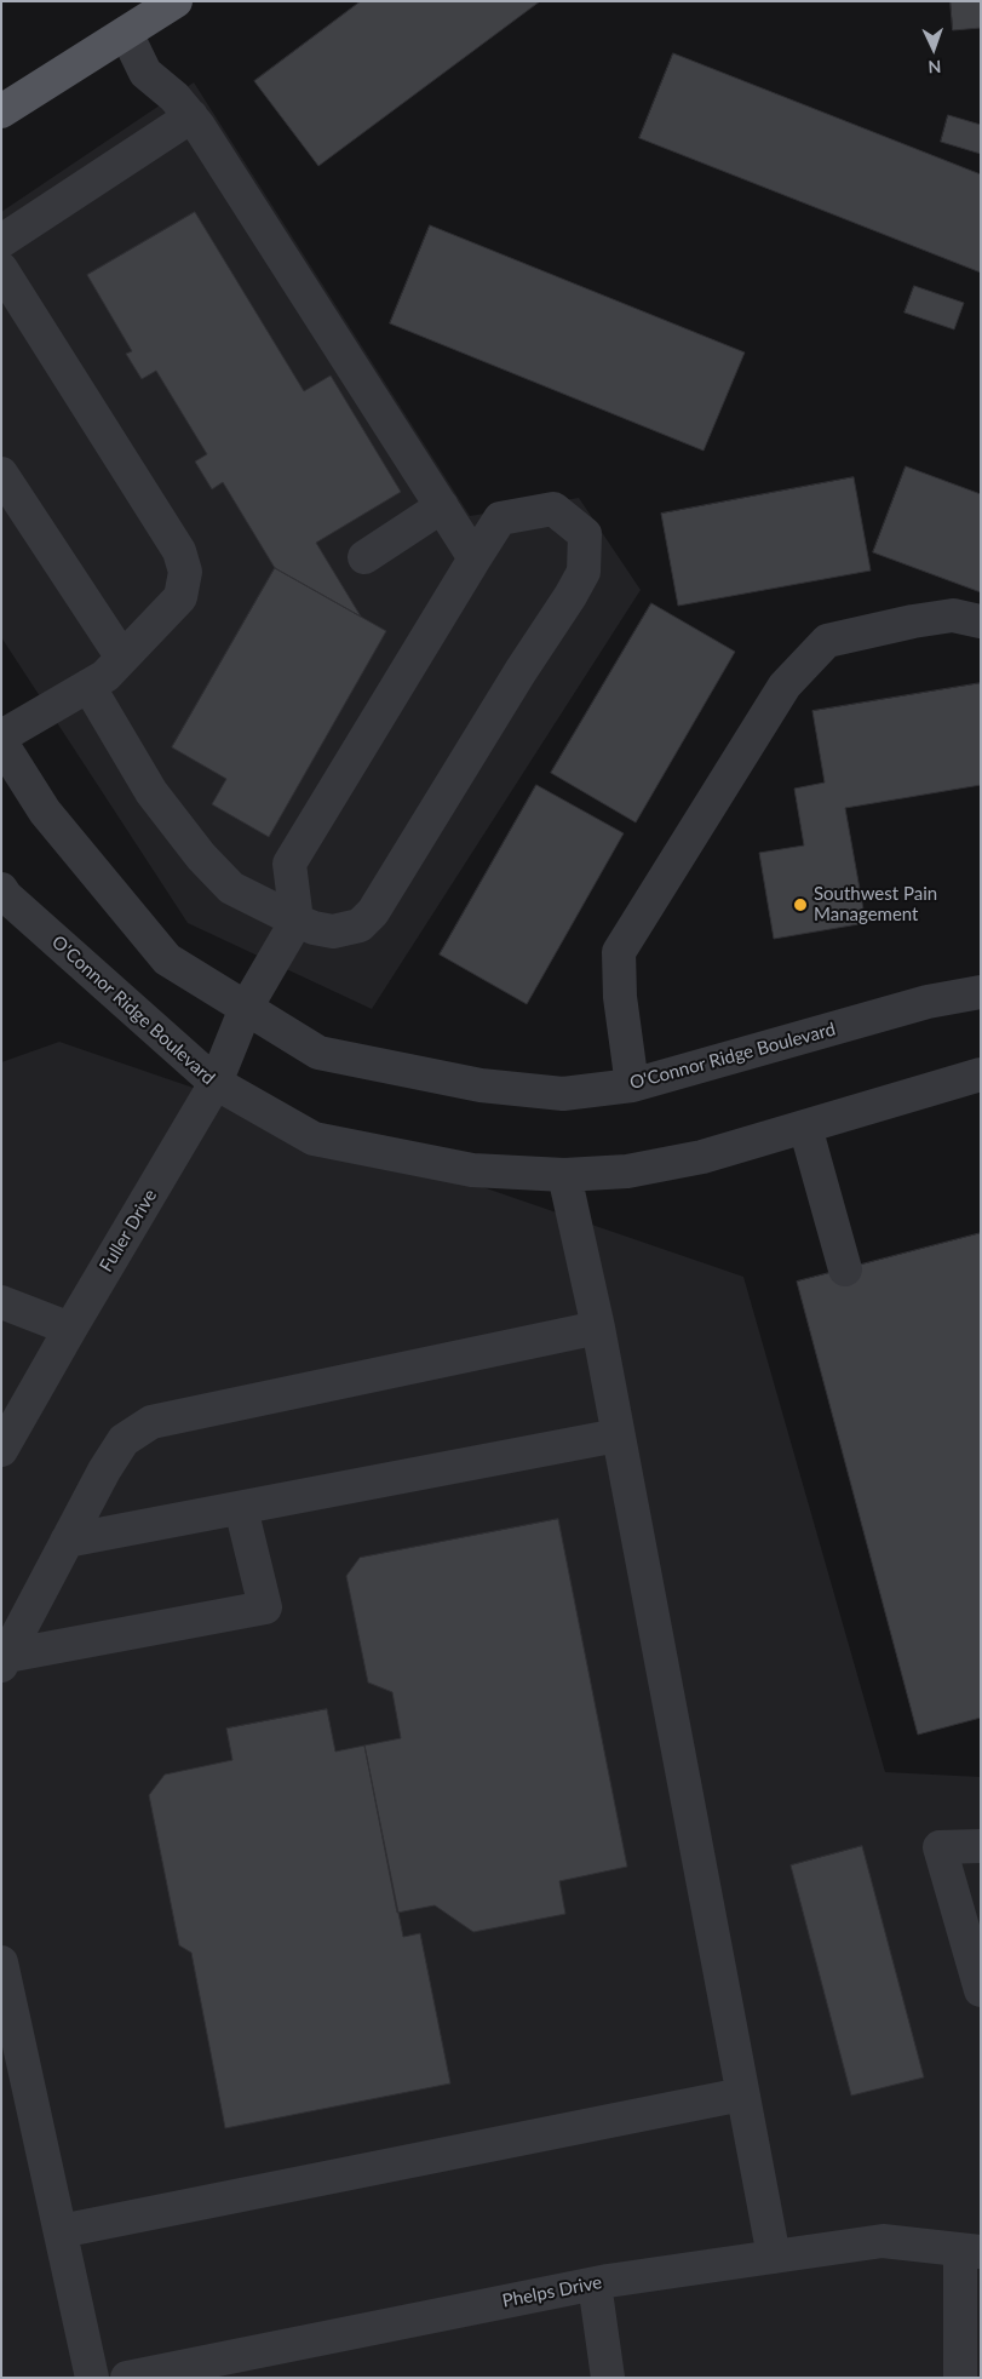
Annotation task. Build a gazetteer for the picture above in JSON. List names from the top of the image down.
{
  "streets": {
    "street": ["O'Connor Ridge Boulevard", "Fuller Drive", "Phelps Drive"]
  },
  "crossings": [
    ["O'Connor Ridge Boulevard", "Fuller Drive"]
  ],
  "places": ["Southwest Pain Management"],
  "north": "bottom"
}
